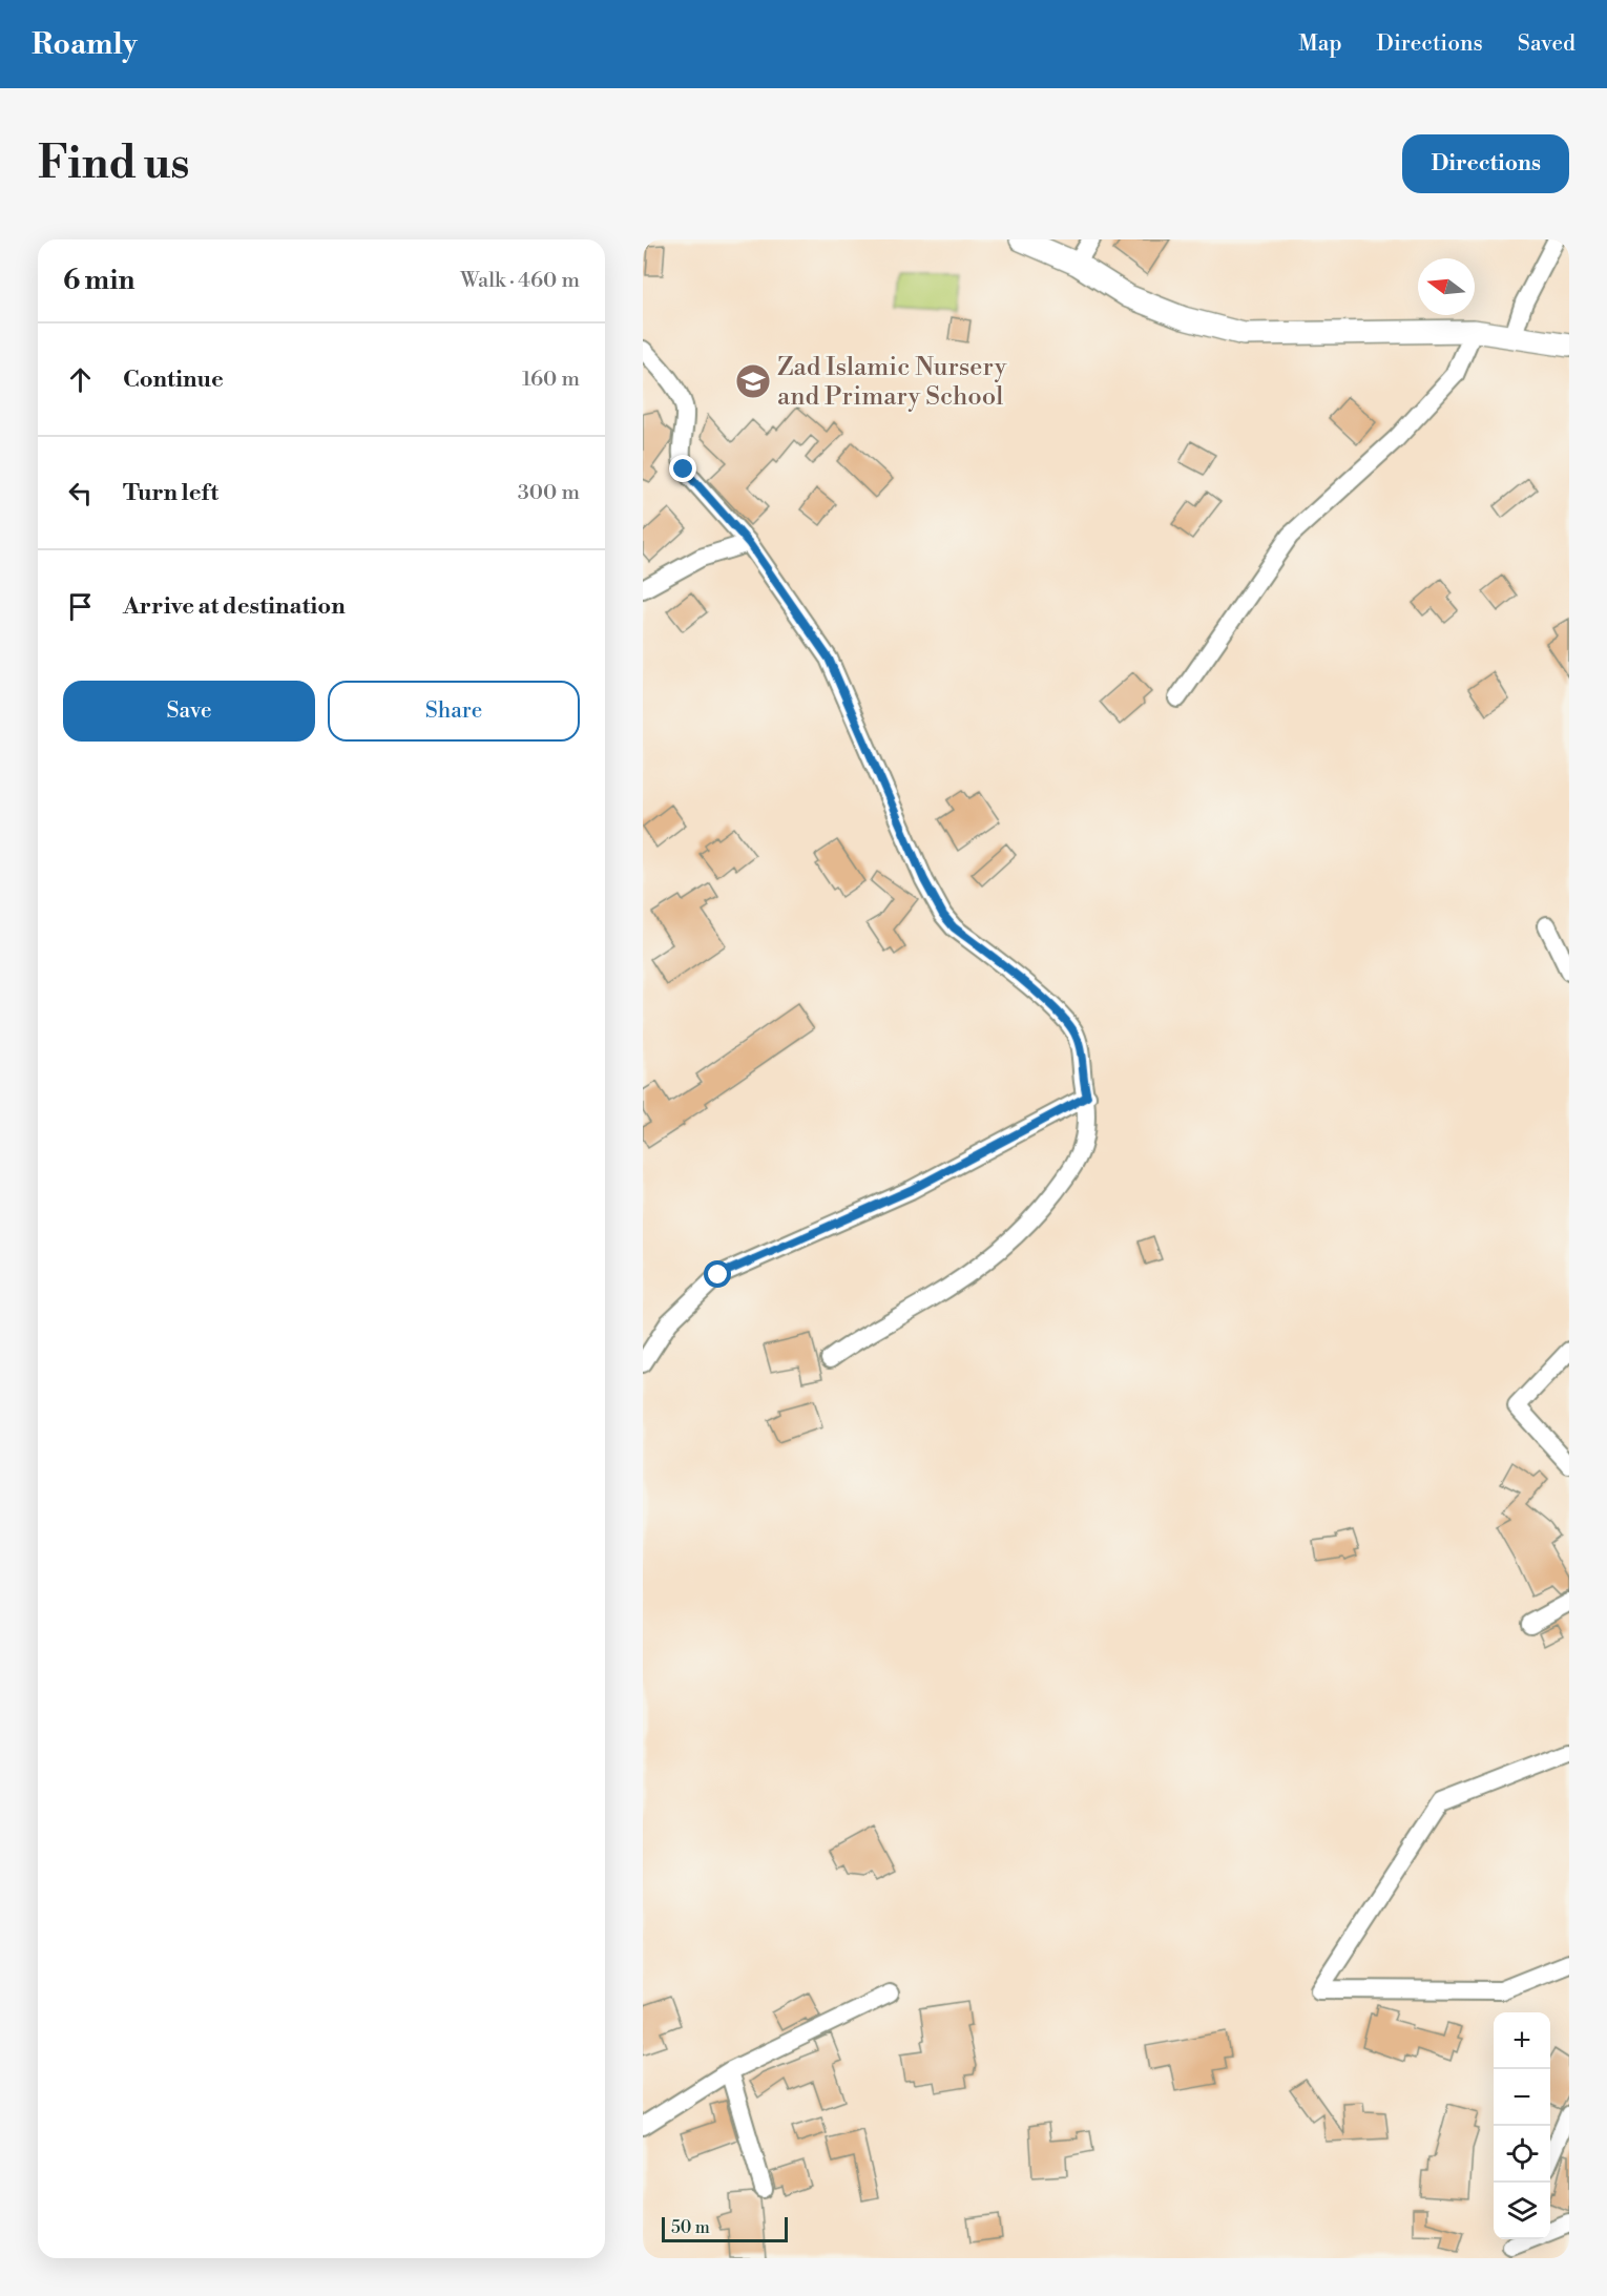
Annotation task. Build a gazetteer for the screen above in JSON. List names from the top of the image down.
{
  "places": {
    "school or university": ["Zad Islamic Nursery and Primary School"]
  },
  "scale_bar": "50 m",
  "north": "left",
  "page": {
    "header": "Roamly",
    "nav": ["Map", "Directions", "Saved"],
    "buttons": [
      "Directions",
      ["Save", "Share"]
    ],
    "title": "Find us",
    "heading": ["6 min", "Walk · 460 m"],
    "list": [
      ["Continue", "160 m"],
      ["Turn left", "300 m"],
      "Arrive at destination"
    ],
    "map_buttons": ["+", "−"],
    "scale": "50 m"
  }
}
